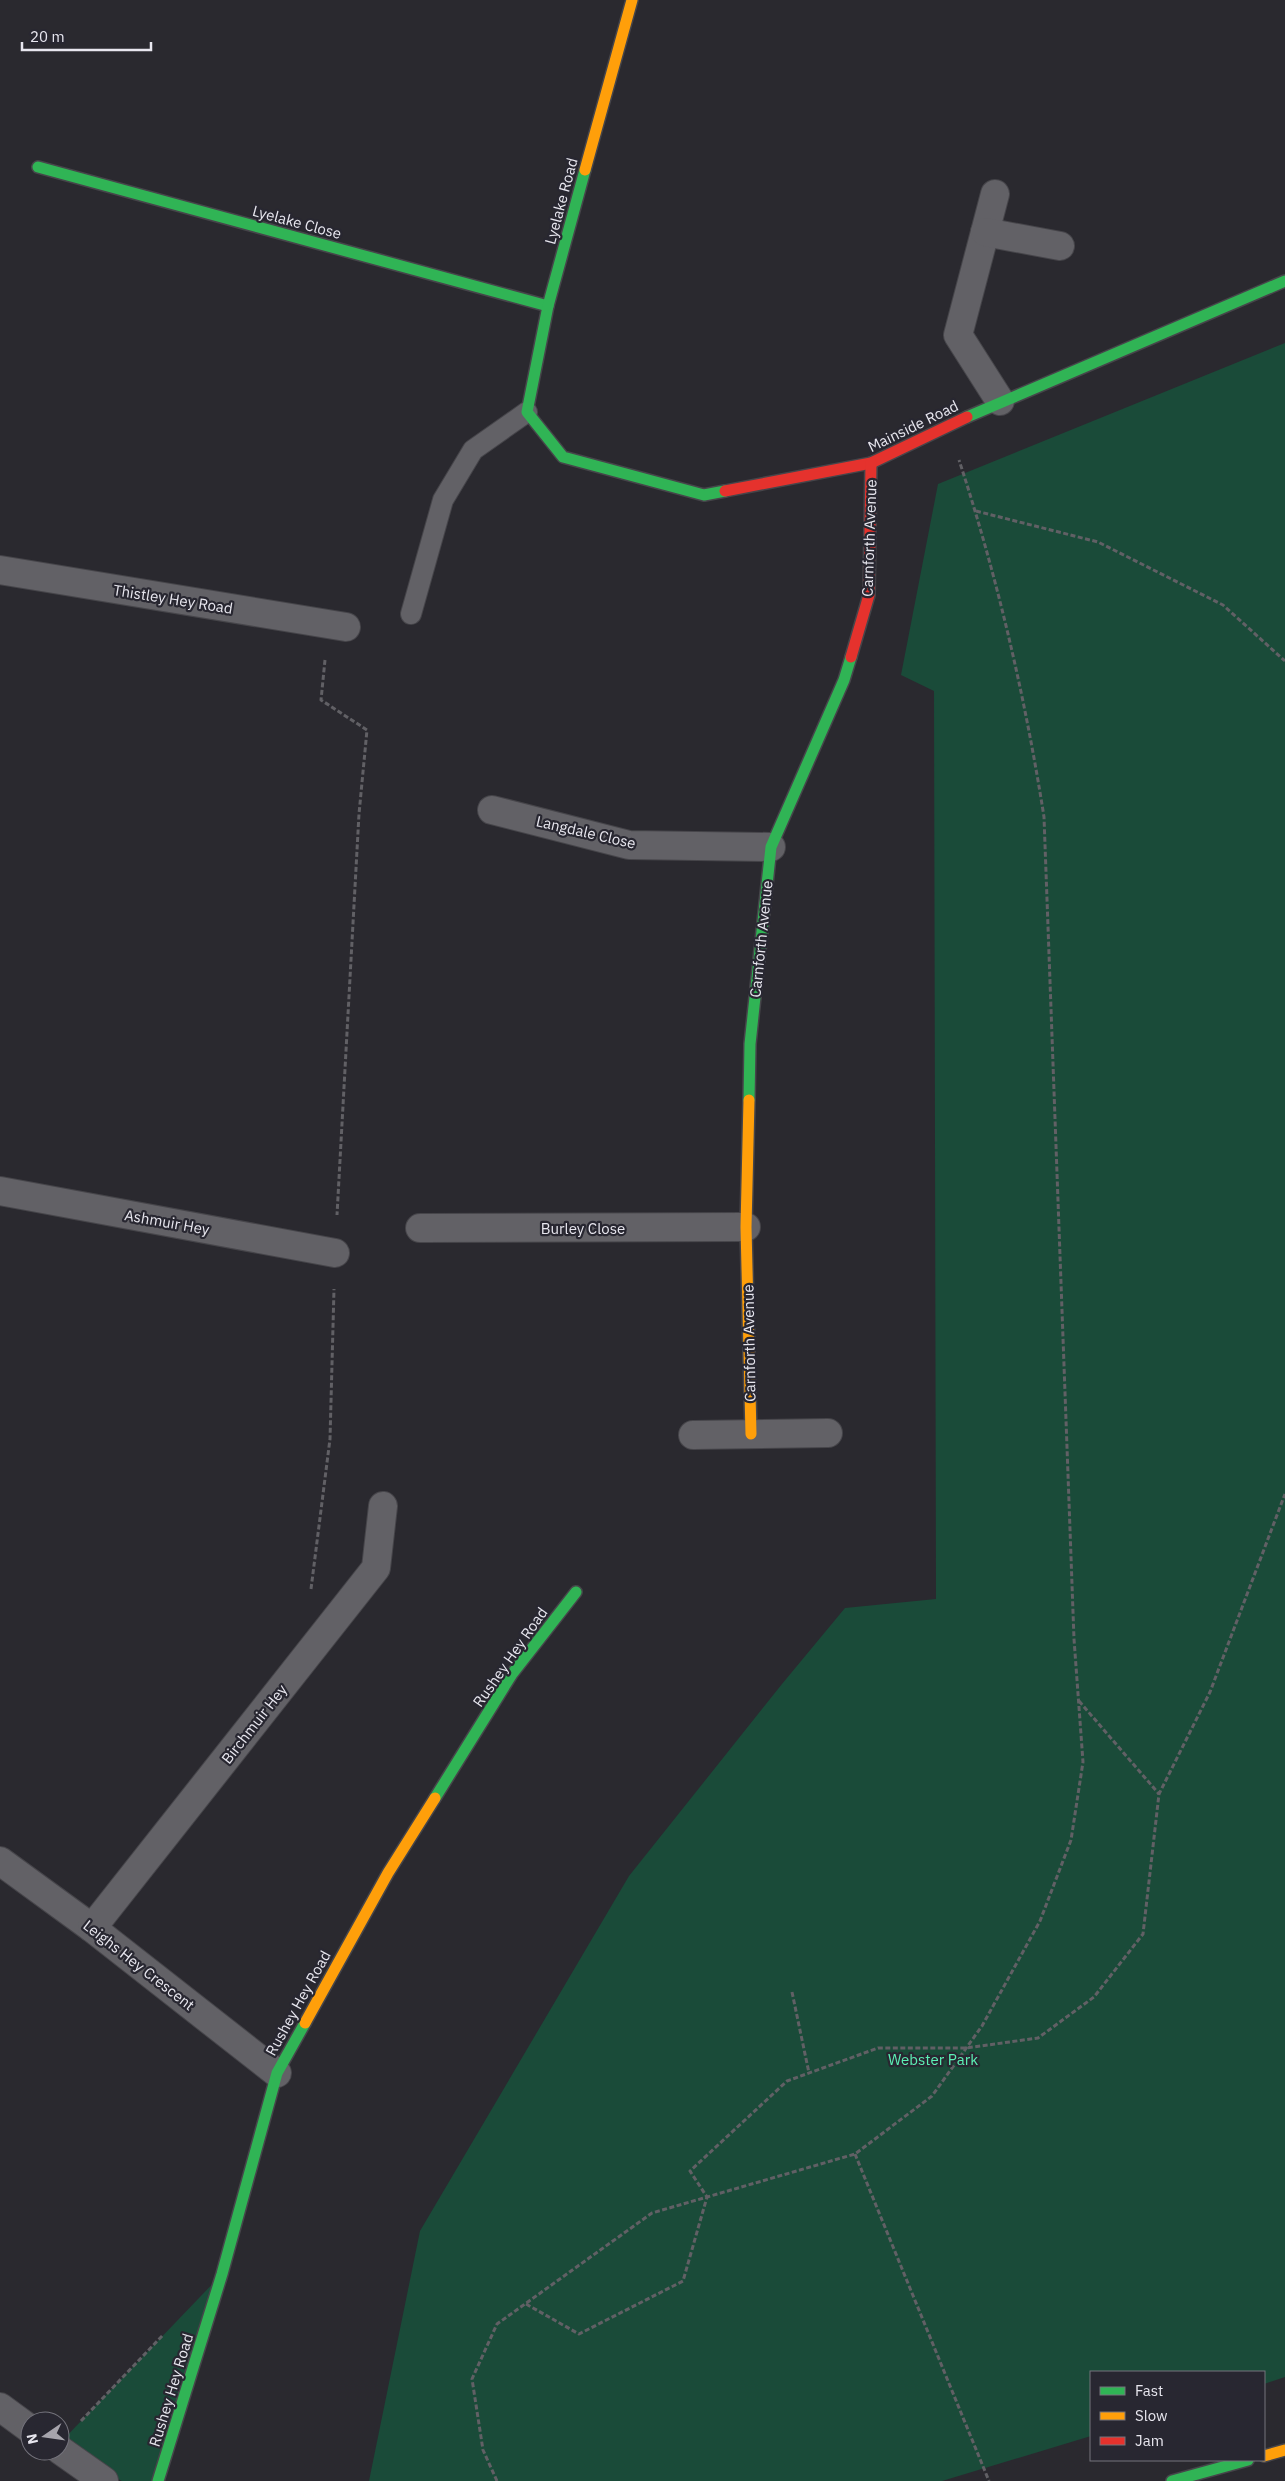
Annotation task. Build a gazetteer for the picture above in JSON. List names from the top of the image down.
{
  "streets": {
    "street": [
      "Lyelake Road",
      "Lyelake Close",
      "Mainside Road",
      "Carnforth Avenue",
      "Thistley Hey Road",
      "Langdale Close",
      "Ashmuir Hey",
      "Burley Close",
      "Rushey Hey Road",
      "Birchmuir Hey",
      "Leighs Hey Crescent"
    ]
  },
  "crossings": [
    ["Lyelake Road", "Lyelake Close"],
    ["Lyelake Road", "Mainside Road"],
    ["Mainside Road", "Carnforth Avenue"],
    ["Carnforth Avenue", "Langdale Close"],
    ["Carnforth Avenue", "Burley Close"],
    ["Rushey Hey Road", "Leighs Hey Crescent"],
    ["Birchmuir Hey", "Leighs Hey Crescent"]
  ],
  "parks": ["Webster Park"],
  "legend": ["Fast", "Slow", "Jam"],
  "scale_bar": "20 m",
  "north": "left"
}
